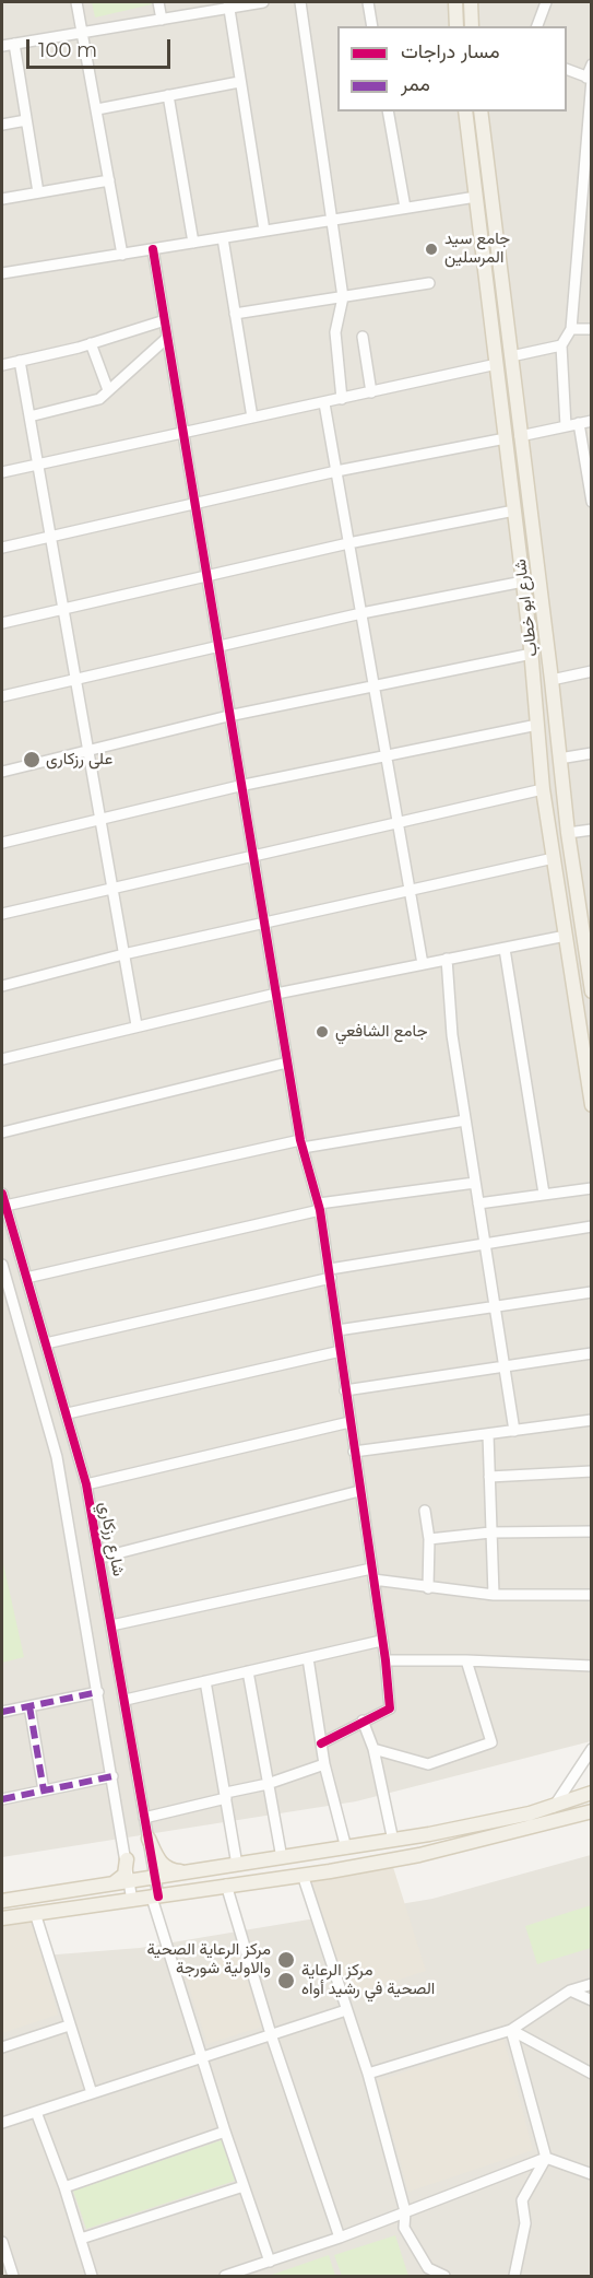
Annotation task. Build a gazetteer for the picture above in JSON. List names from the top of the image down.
{
  "streets": {
    "main road": ["شارع ابو خطاب"],
    "street": ["شارع رزكاري"]
  },
  "places": [
    "جامع سيد المرسلين",
    "على رزكارى",
    "جامع الشافعي",
    "مركز الرعاية الصحية والاولية شورجة",
    "مركز الرعاية الصحية في رشيد أواه"
  ],
  "legend": ["مسار دراجات", "ممر"],
  "scale_bar": "100 m"
}
